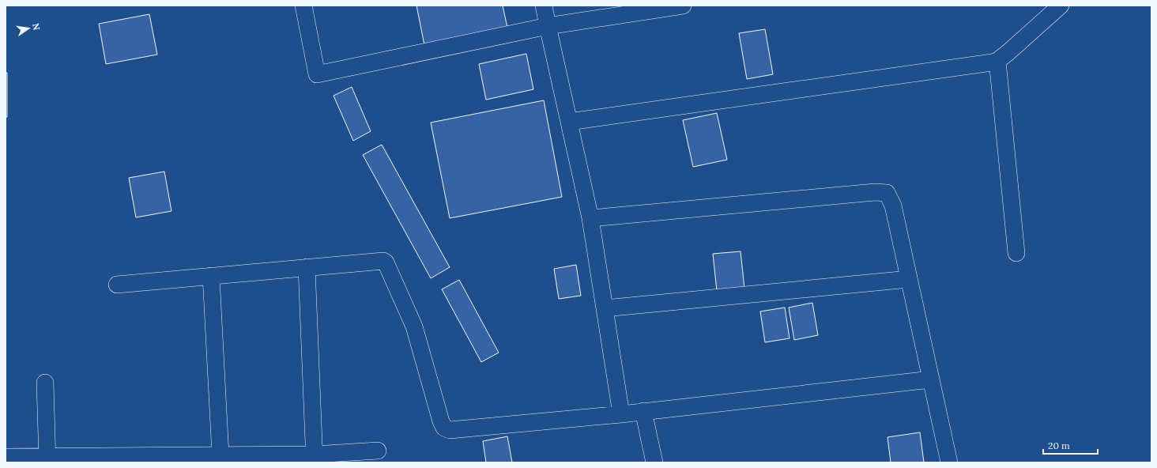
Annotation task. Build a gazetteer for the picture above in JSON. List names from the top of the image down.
{
  "scale_bar": "20 m",
  "north": "right"
}
